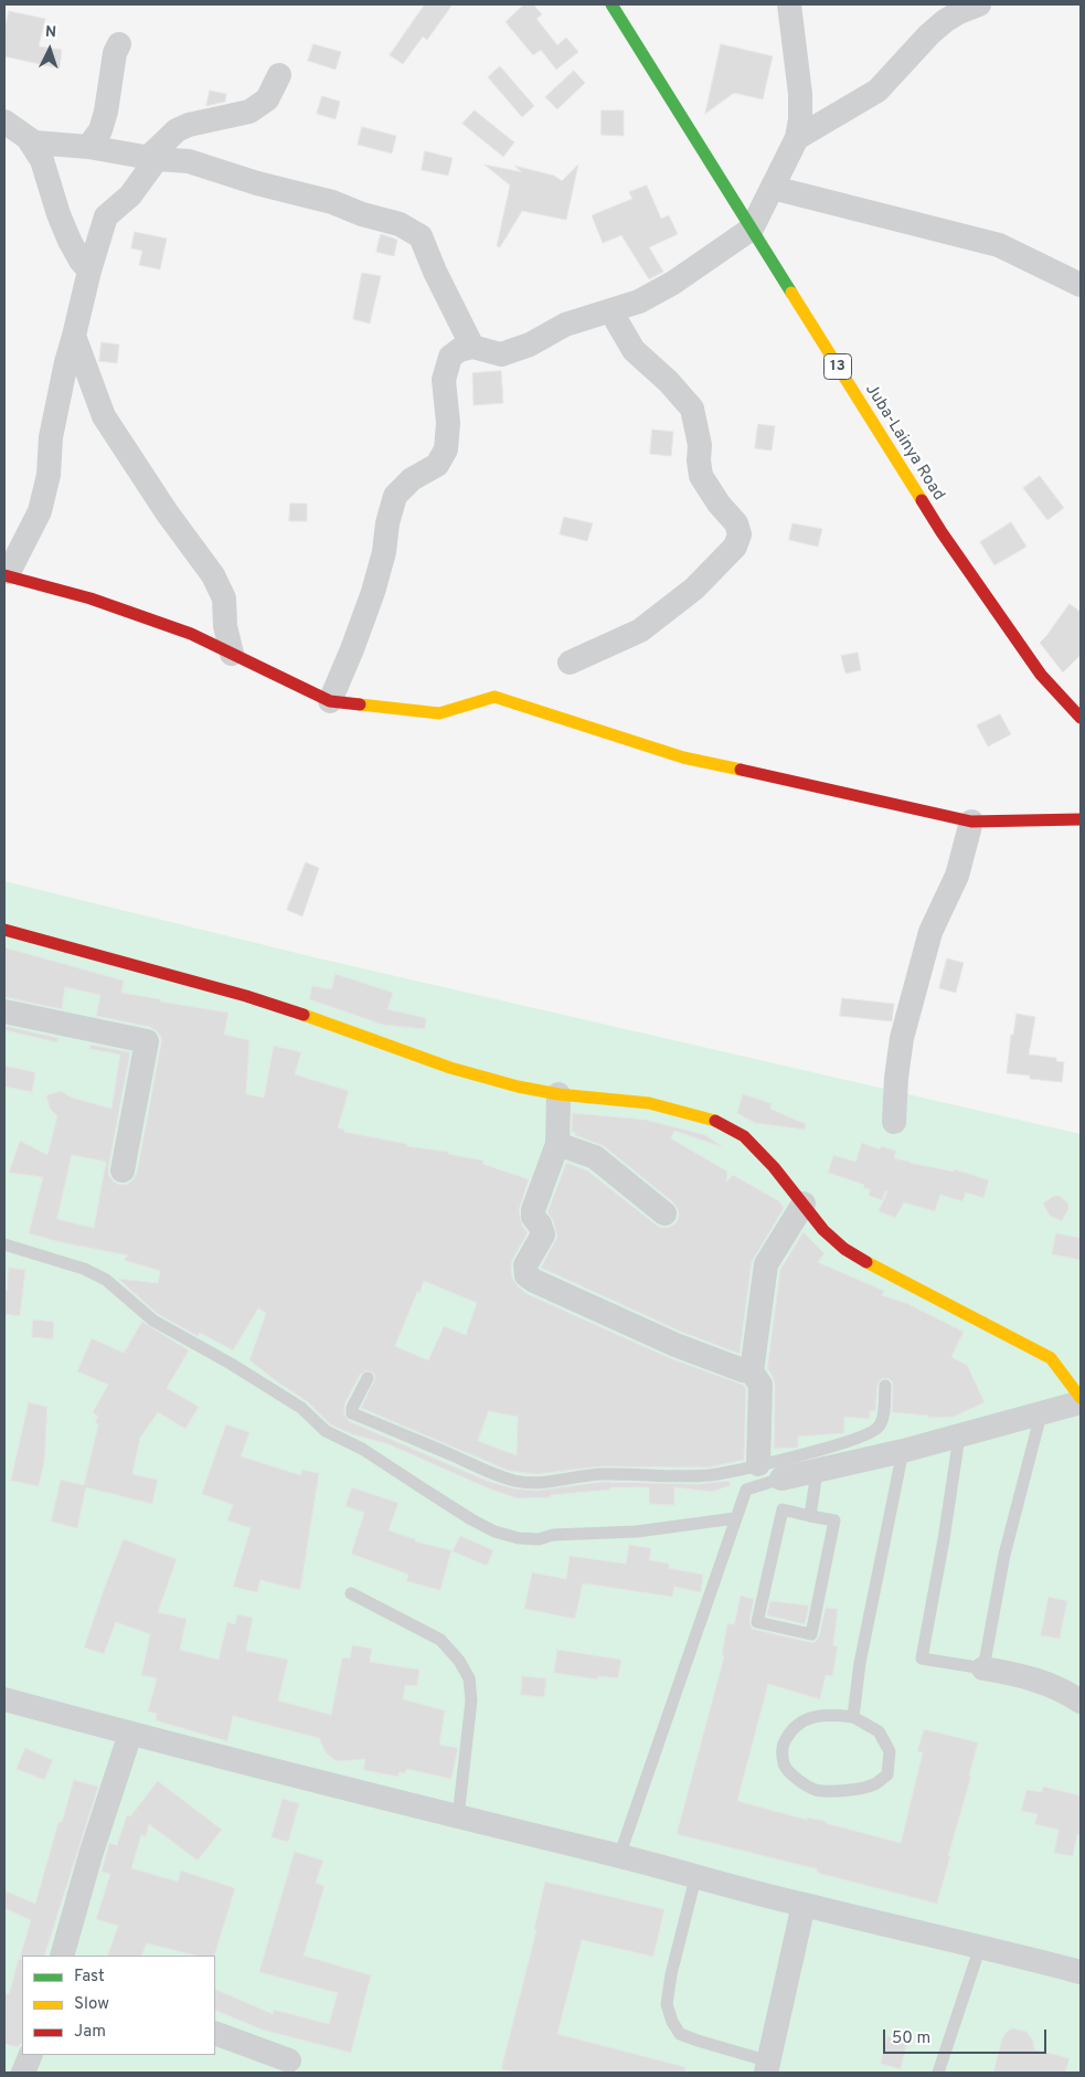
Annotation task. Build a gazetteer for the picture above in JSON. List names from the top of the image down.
{
  "streets": {
    "street": ["13", "Juba-Lainya Road"]
  },
  "legend": ["Fast", "Slow", "Jam"],
  "scale_bar": "50 m",
  "north": "top"
}
